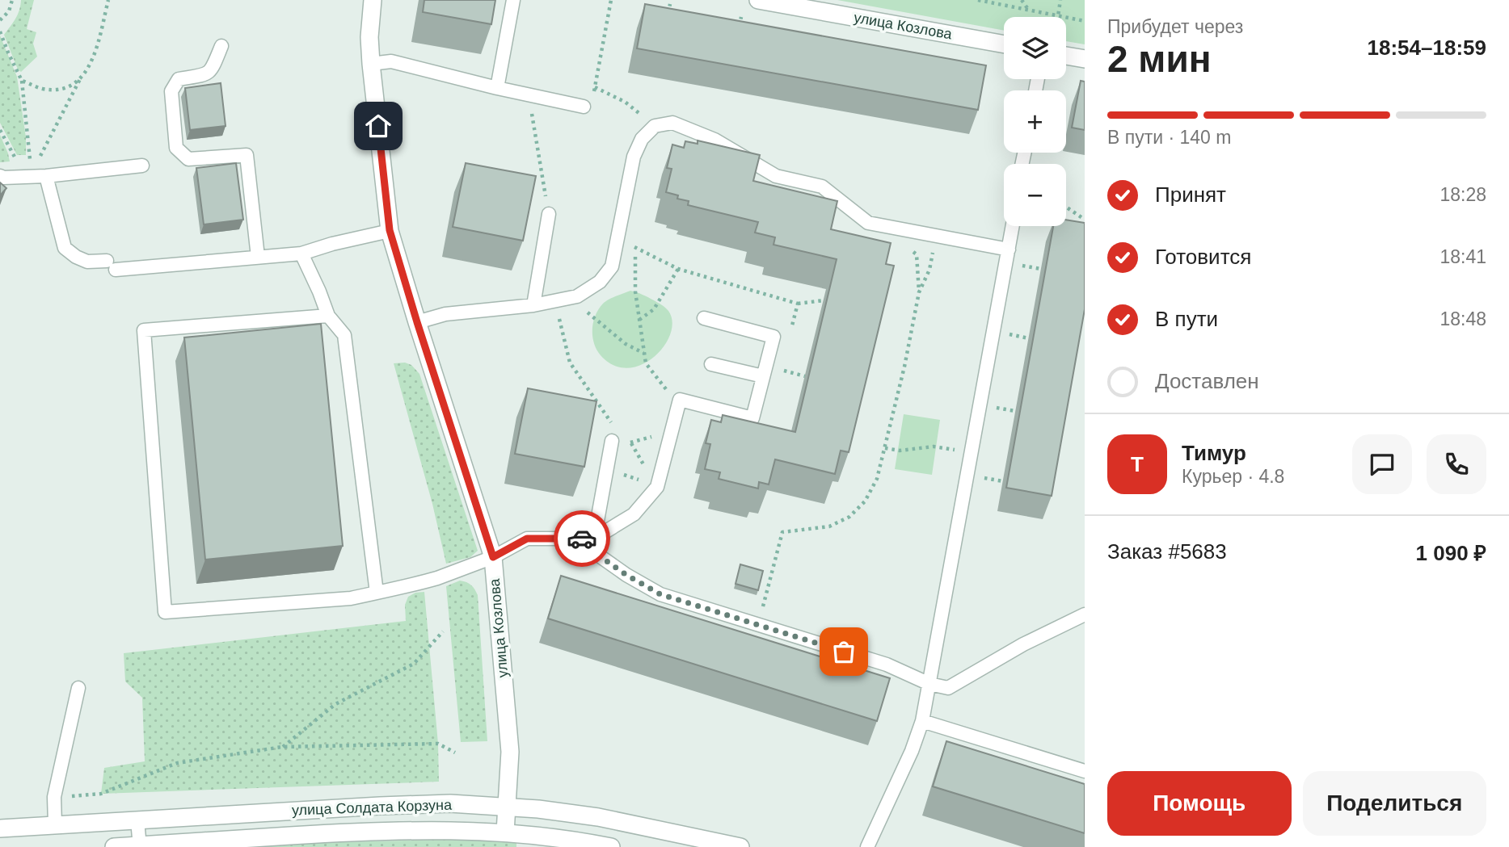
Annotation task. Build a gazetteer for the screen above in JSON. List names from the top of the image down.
{
  "streets": {
    "street": ["улица Козлова", "улица Солдата Корзуна"]
  },
  "crossings": [
    ["улица Козлова", "улица Солдата Корзуна"]
  ],
  "page": {
    "heading": ["2 мин", "Прибудет через", "18:54–18:59"],
    "panel": [
      "Тимур",
      "Курьер · 4.8",
      "Заказ #5683",
      "1 090 ₽"
    ],
    "map_buttons": ["+", "−"],
    "bar": "В пути · 140 m",
    "list": [
      ["Принят", "18:28"],
      ["Готовится", "18:41"],
      ["В пути", "18:48"],
      "Доставлен"
    ],
    "round": "Т",
    "buttons": ["Помощь", "Поделиться"]
  }
}
